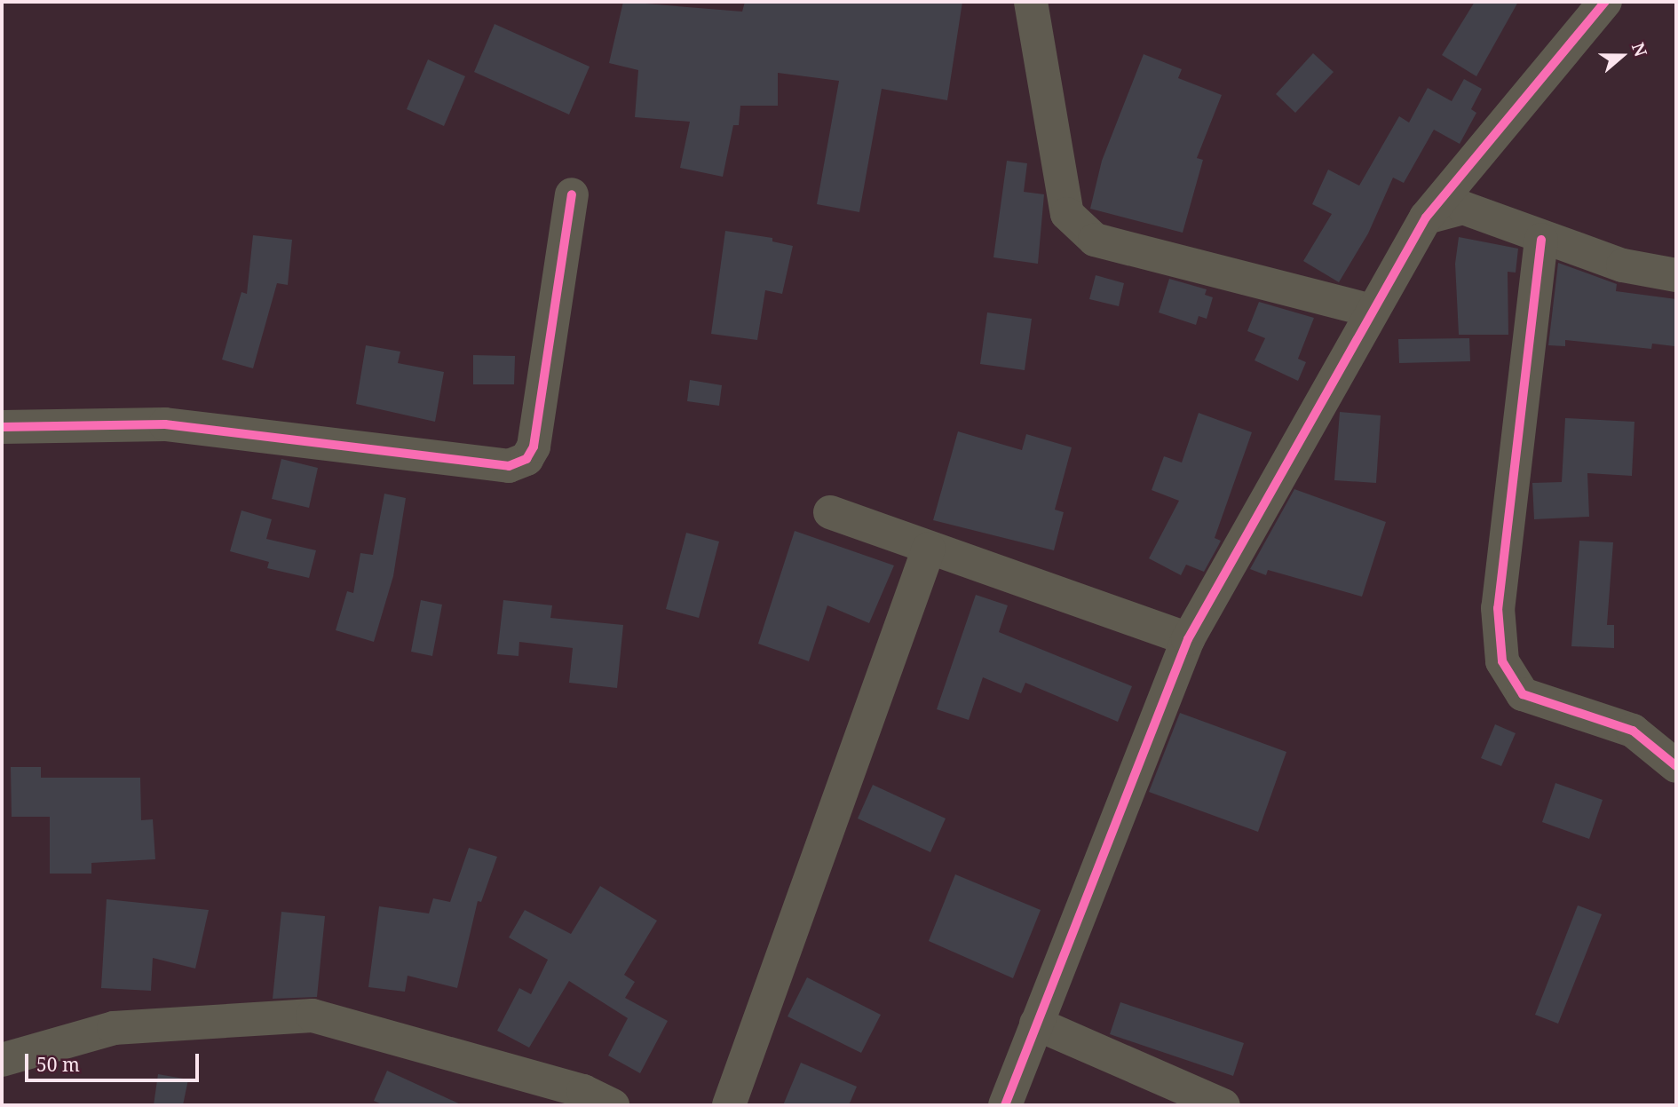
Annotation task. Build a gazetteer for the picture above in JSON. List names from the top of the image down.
{
  "scale_bar": "50 m",
  "north": "right"
}
